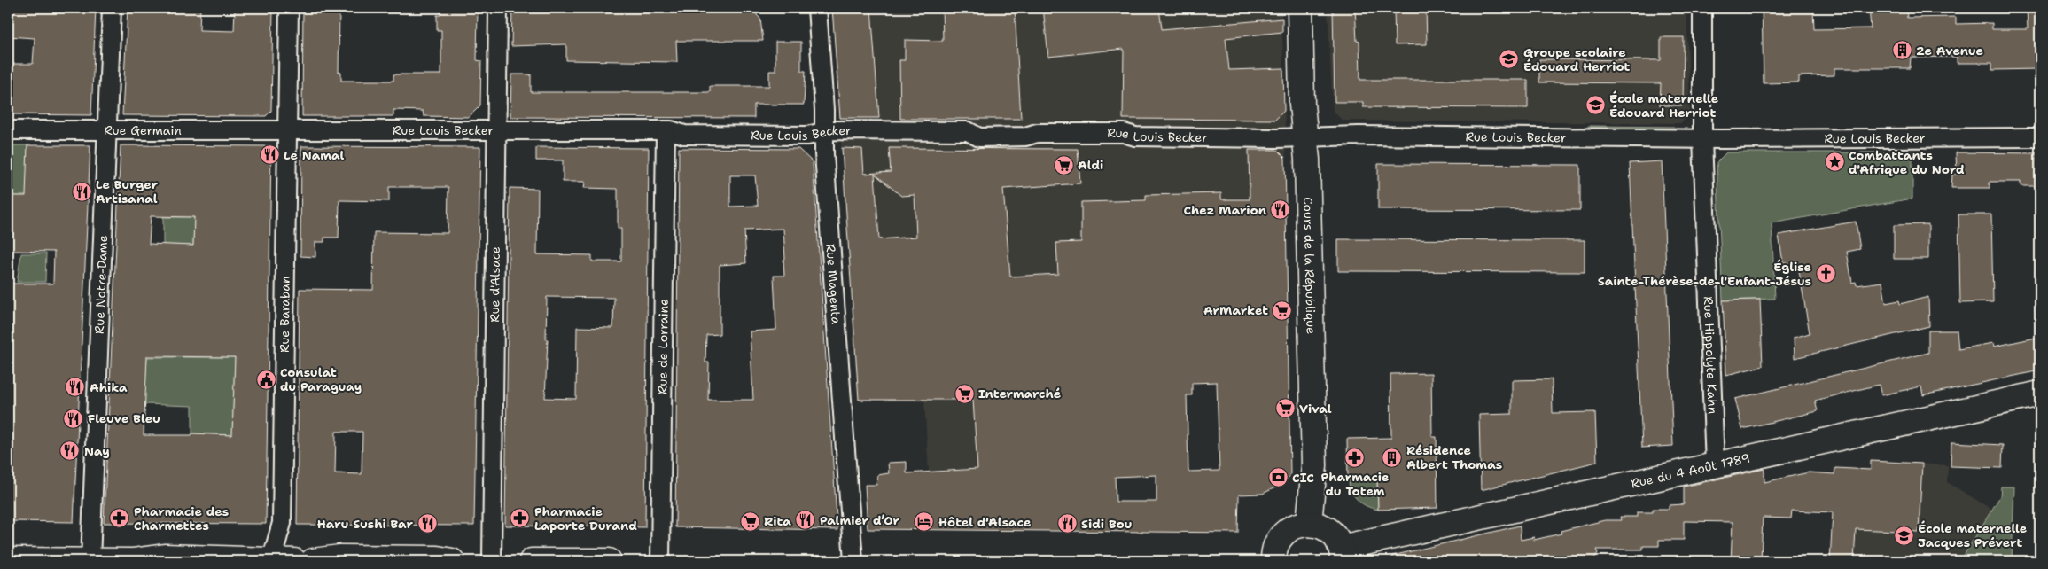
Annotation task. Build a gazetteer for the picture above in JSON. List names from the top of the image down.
{
  "streets": {
    "main road": ["Cours de la République", "Rue du 4 Août 1789"],
    "street": [
      "Rue Germain",
      "Rue Louis Becker",
      "Rue Notre-Dame",
      "Rue d'Alsace",
      "Rue Magenta",
      "Rue Baraban",
      "Rue de Lorraine",
      "Rue Hippolyte Kahn"
    ]
  },
  "crossings": [
    ["Rue Germain", "Rue Louis Becker"],
    ["Rue Germain", "Rue Notre-Dame"],
    ["Rue Germain", "Rue Baraban"],
    ["Rue Louis Becker", "Cours de la République"],
    ["Rue Louis Becker", "Rue d'Alsace"],
    ["Rue Louis Becker", "Rue Magenta"],
    ["Rue Louis Becker", "Rue Baraban"],
    ["Rue Louis Becker", "Rue de Lorraine"],
    ["Rue Louis Becker", "Rue Hippolyte Kahn"],
    ["Rue Hippolyte Kahn", "Rue du 4 Août 1789"]
  ],
  "places": {
    "building": ["2e Avenue", "Résidence Albert Thomas"],
    "school or university": ["Groupe scolaire Édouard Herriot", "École maternelle Édouard Herriot", "École maternelle Jacques Prévert"],
    "restaurant": [
      "Le Namal",
      "Le Burger Artisanal",
      "Chez Marion",
      "Ahika",
      "Fleuve Bleu",
      "Nay",
      "Palmier d’Or",
      "Haru Sushi Bar",
      "Sidi Bou"
    ],
    "place": ["Combattants d'Afrique du Nord"],
    "supermarket": [
      "Aldi",
      "ArMarket",
      "Intermarché",
      "Vival",
      "Rita"
    ],
    "church": ["Église Sainte-Thérèse-de-l'Enfant-Jésus"],
    "public building": ["Consulat du Paraguay"],
    "pharmacy": ["Pharmacie du Totem", "Pharmacie des Charmettes", "Pharmacie Laporte Durand"],
    "bank": ["CIC"],
    "hotel": ["Hôtel d'Alsace"]
  }
}
